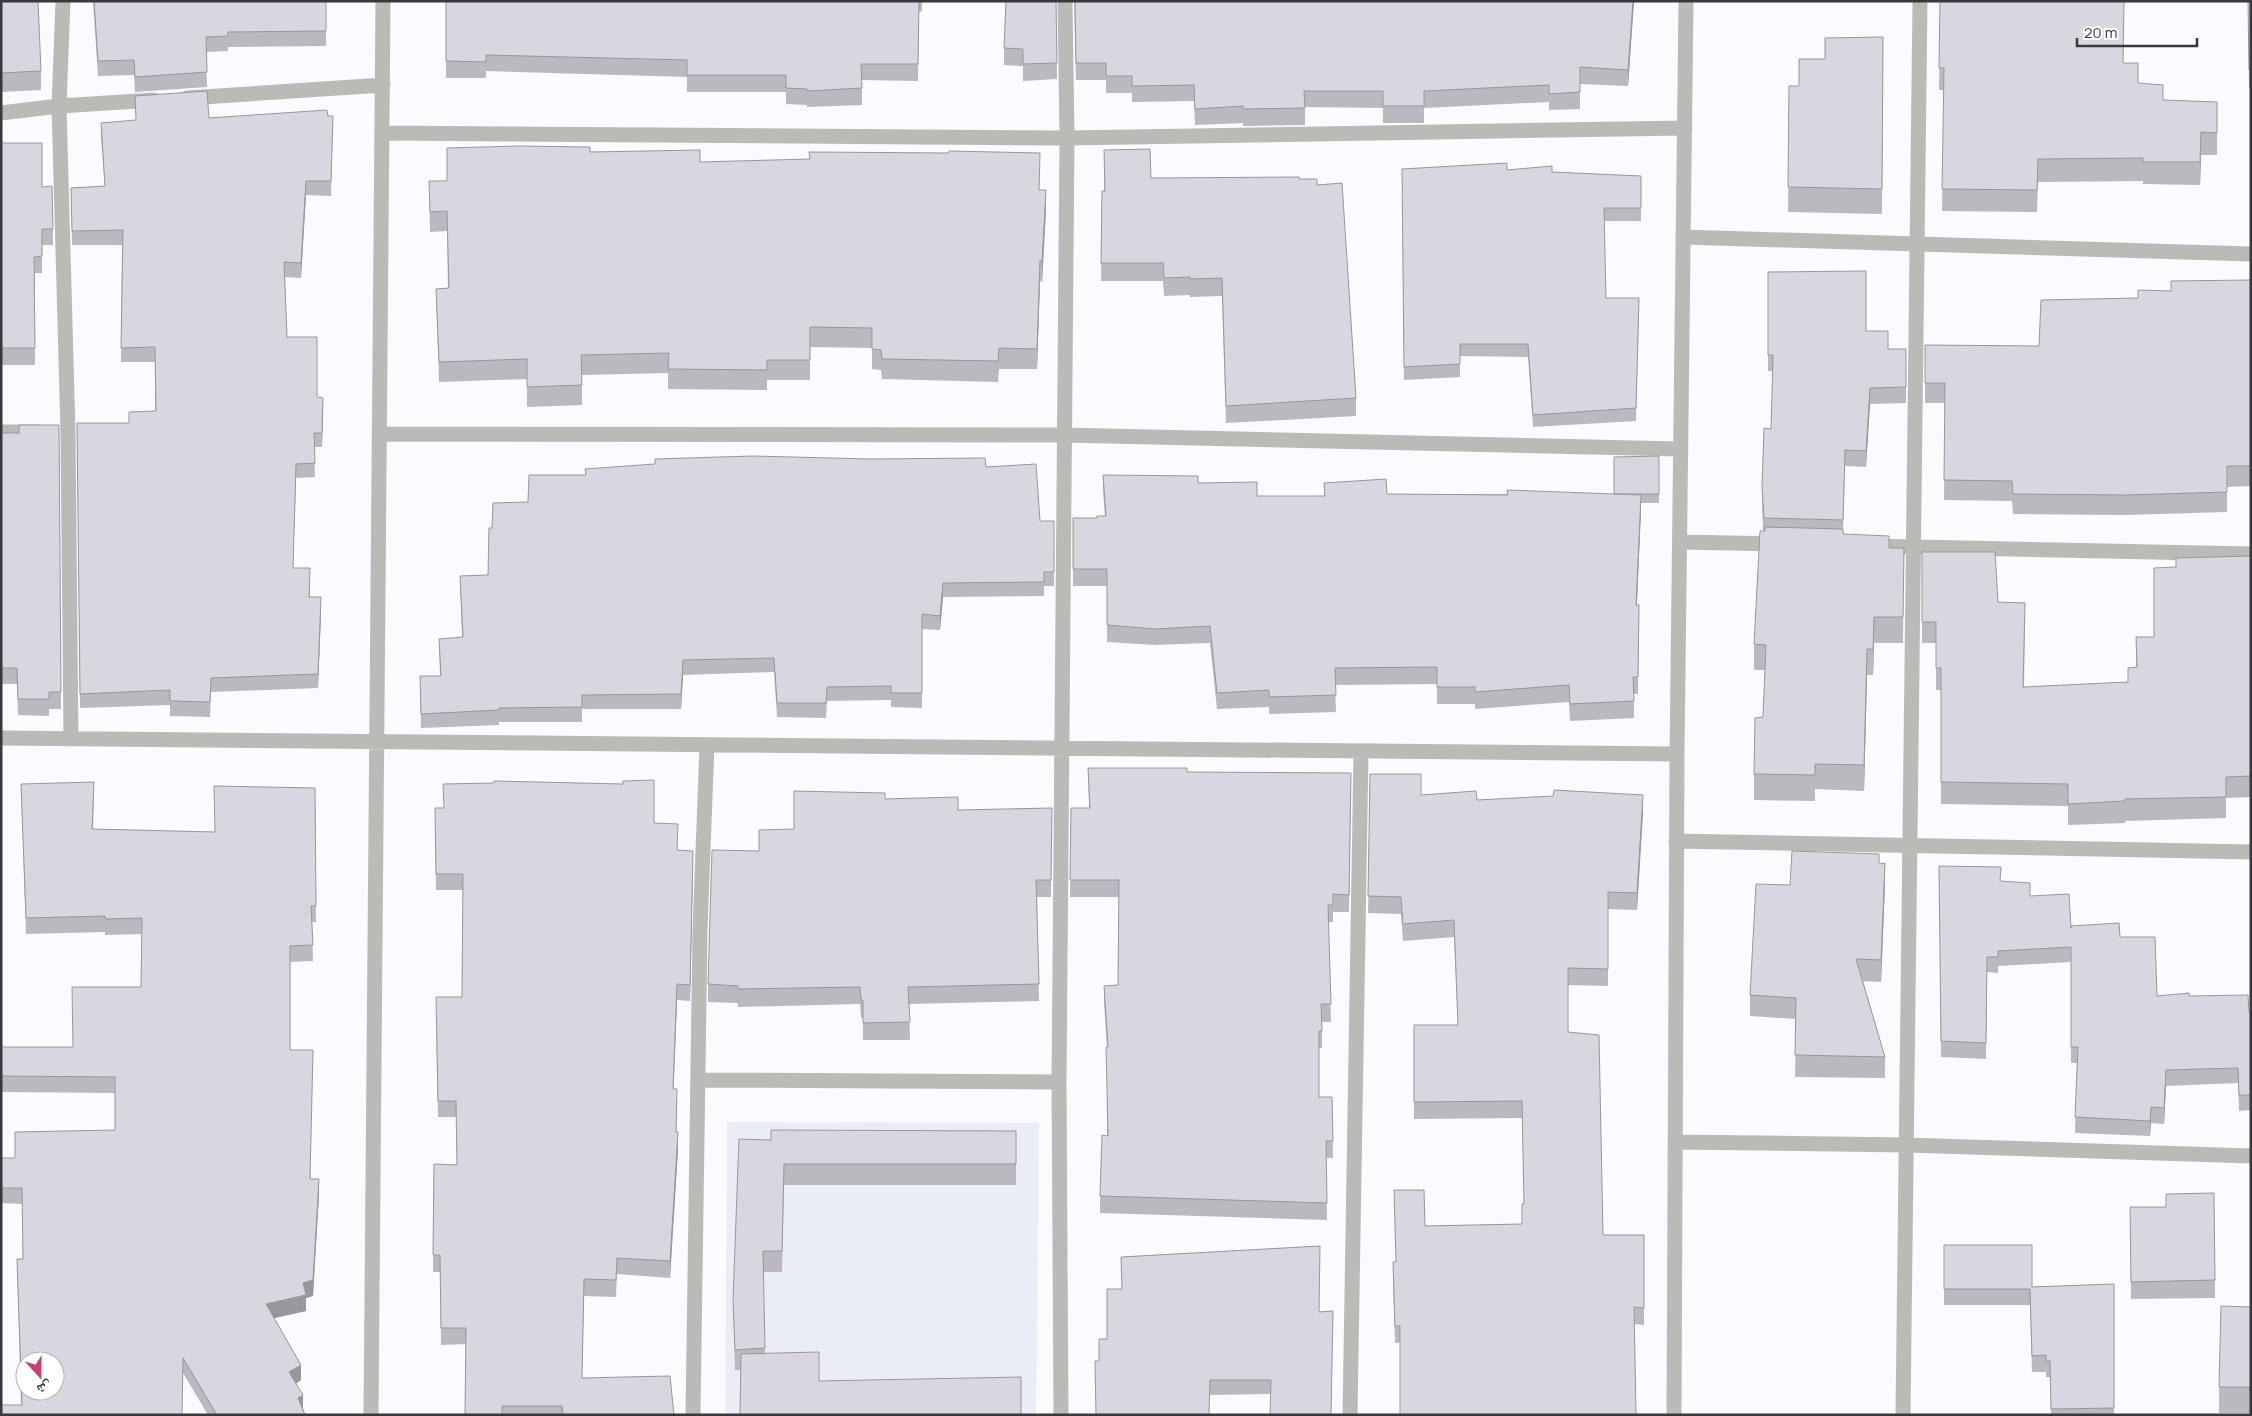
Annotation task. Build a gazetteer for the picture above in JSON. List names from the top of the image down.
{
  "scale_bar": "20 m",
  "north": "bottom"
}
